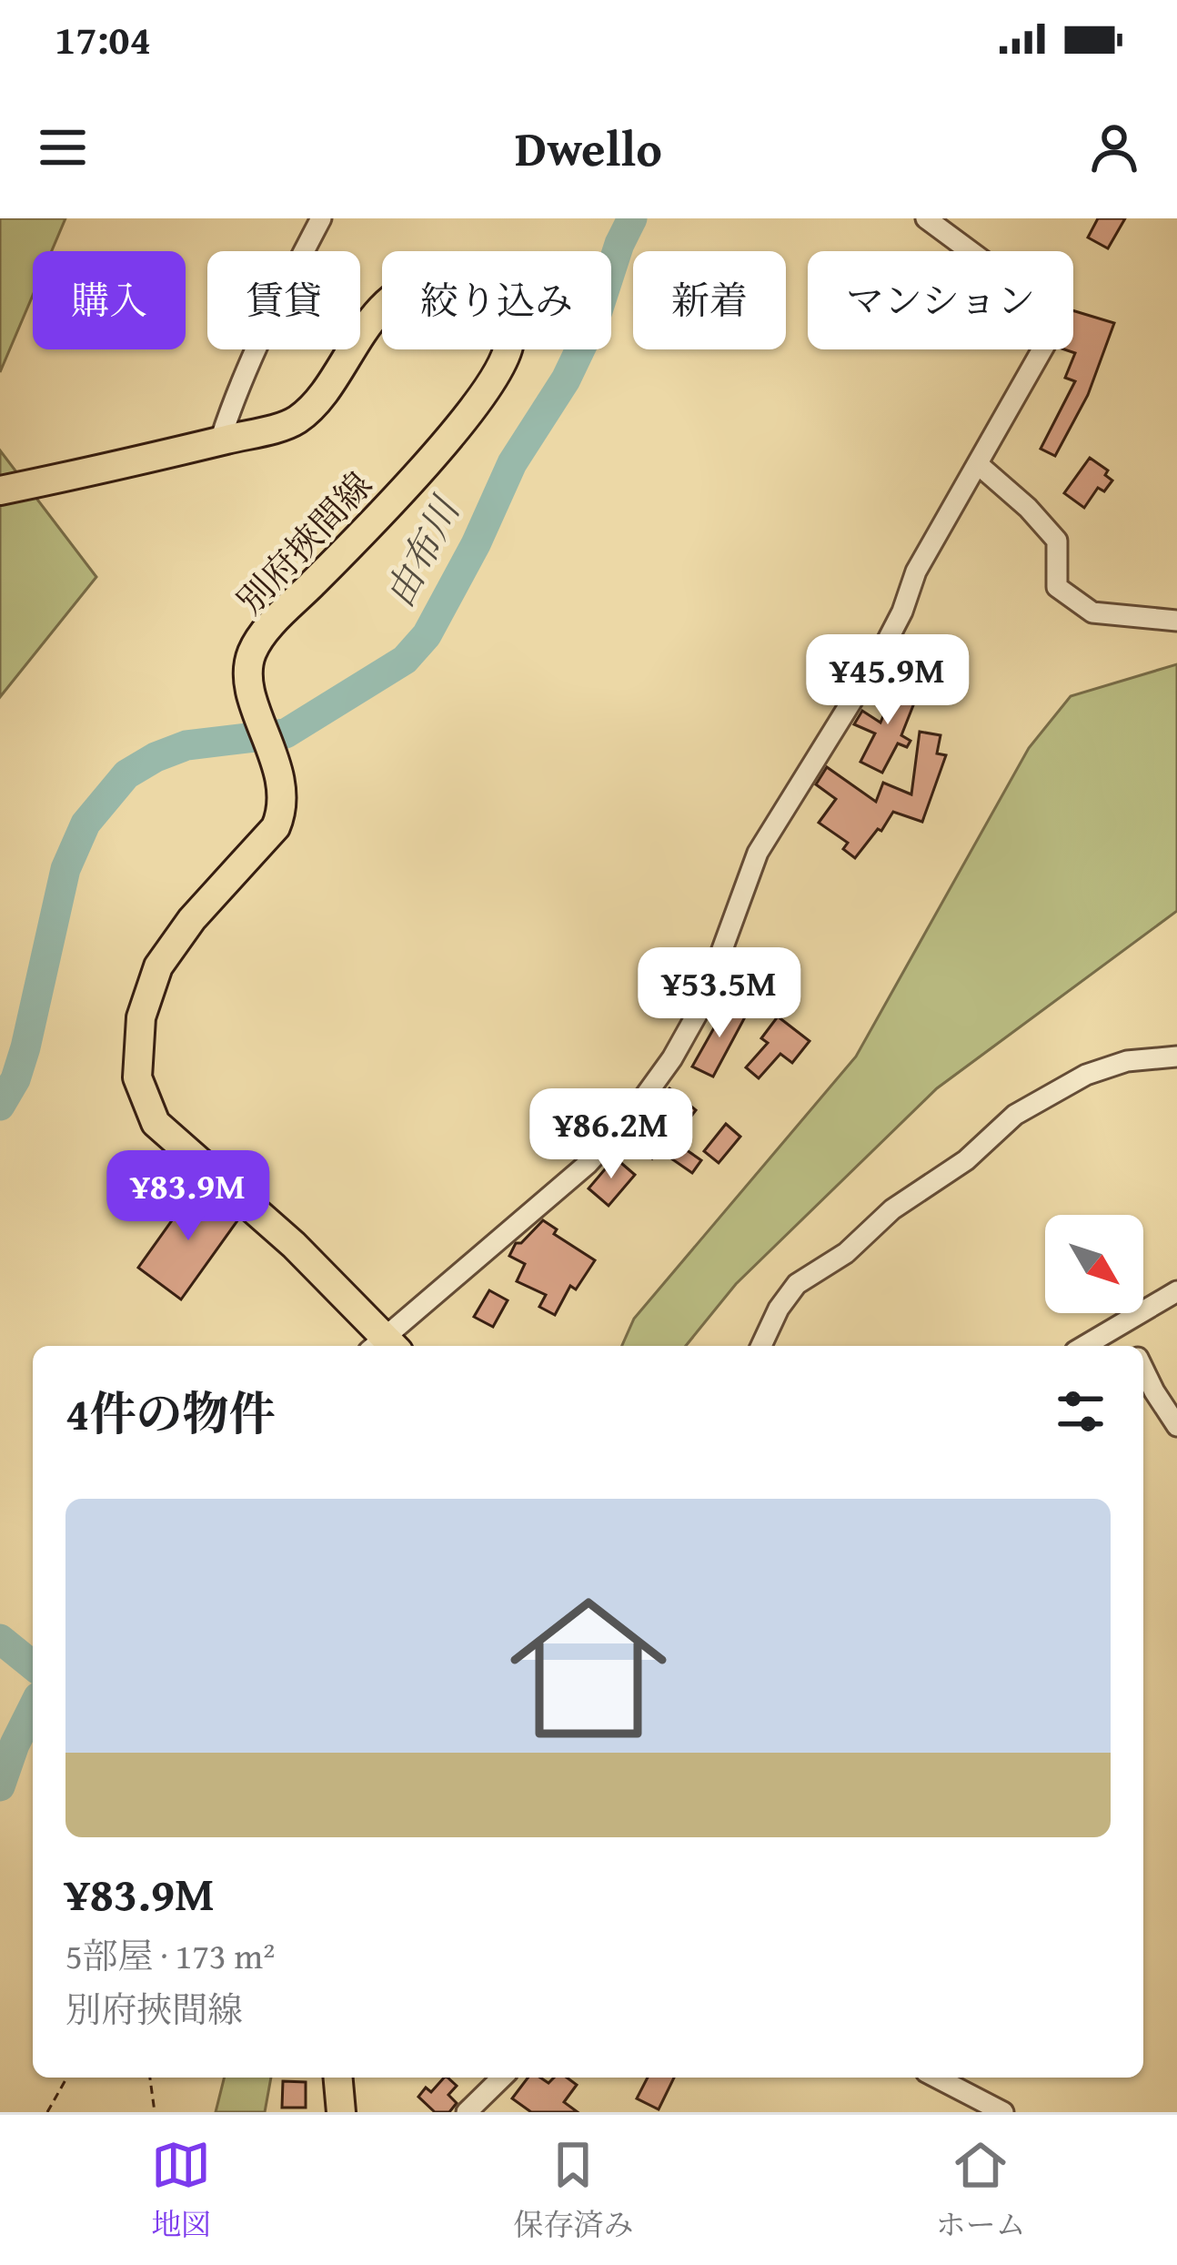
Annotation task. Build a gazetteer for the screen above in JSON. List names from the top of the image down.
{
  "streets": {
    "main road": ["別府挾間線"]
  },
  "water": ["由布川"],
  "north": "bottom right",
  "page": {
    "status": "17:04",
    "header": "Dwello",
    "chip": [
      "購入",
      "賃貸",
      "絞り込み",
      "新着",
      "マンション"
    ],
    "price": [
      "¥45.9M",
      "¥53.5M",
      "¥86.2M",
      "¥83.9M"
    ],
    "heading": "4件の物件",
    "list": [
      {
        "name": "¥83.9M",
        "note": "5部屋 · 173 m² · 別府挾間線"
      }
    ],
    "tabs": ["地図", "保存済み", "ホーム"]
  }
}
